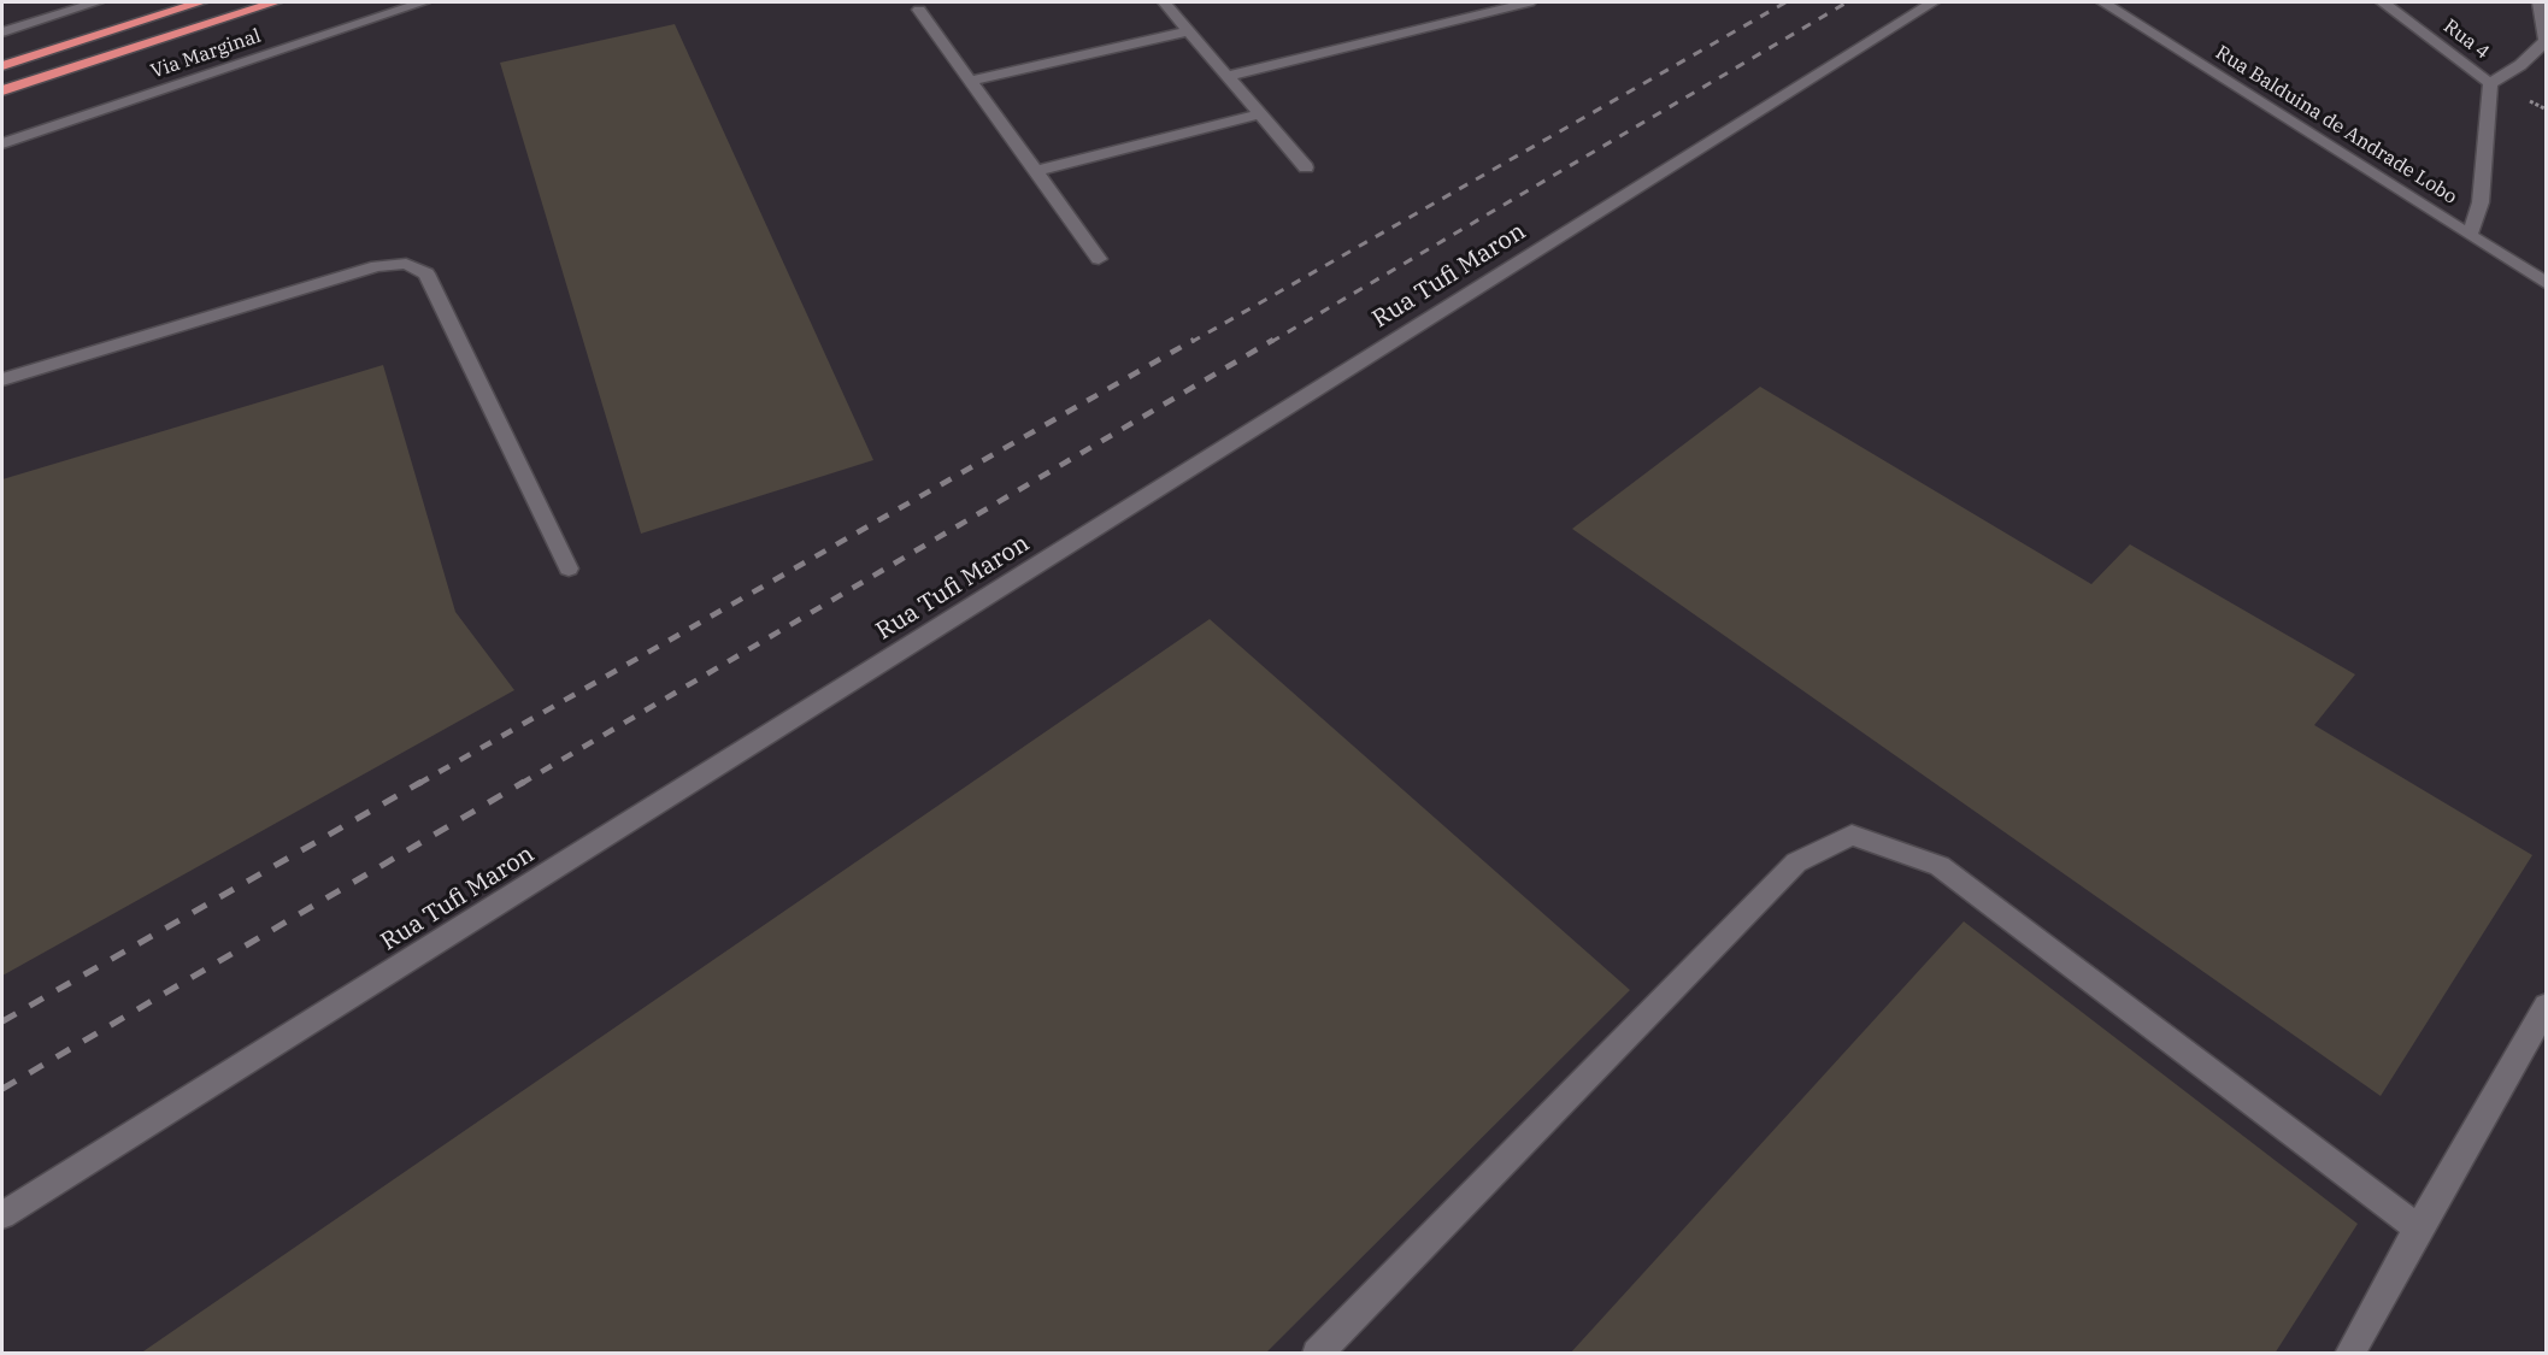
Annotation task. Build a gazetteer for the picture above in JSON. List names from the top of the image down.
{
  "streets": {
    "street": [
      "Rua 4",
      "Via Marginal",
      "Rua Balduina de Andrade Lobo",
      "Rua Tufi Maron"
    ]
  }
}
